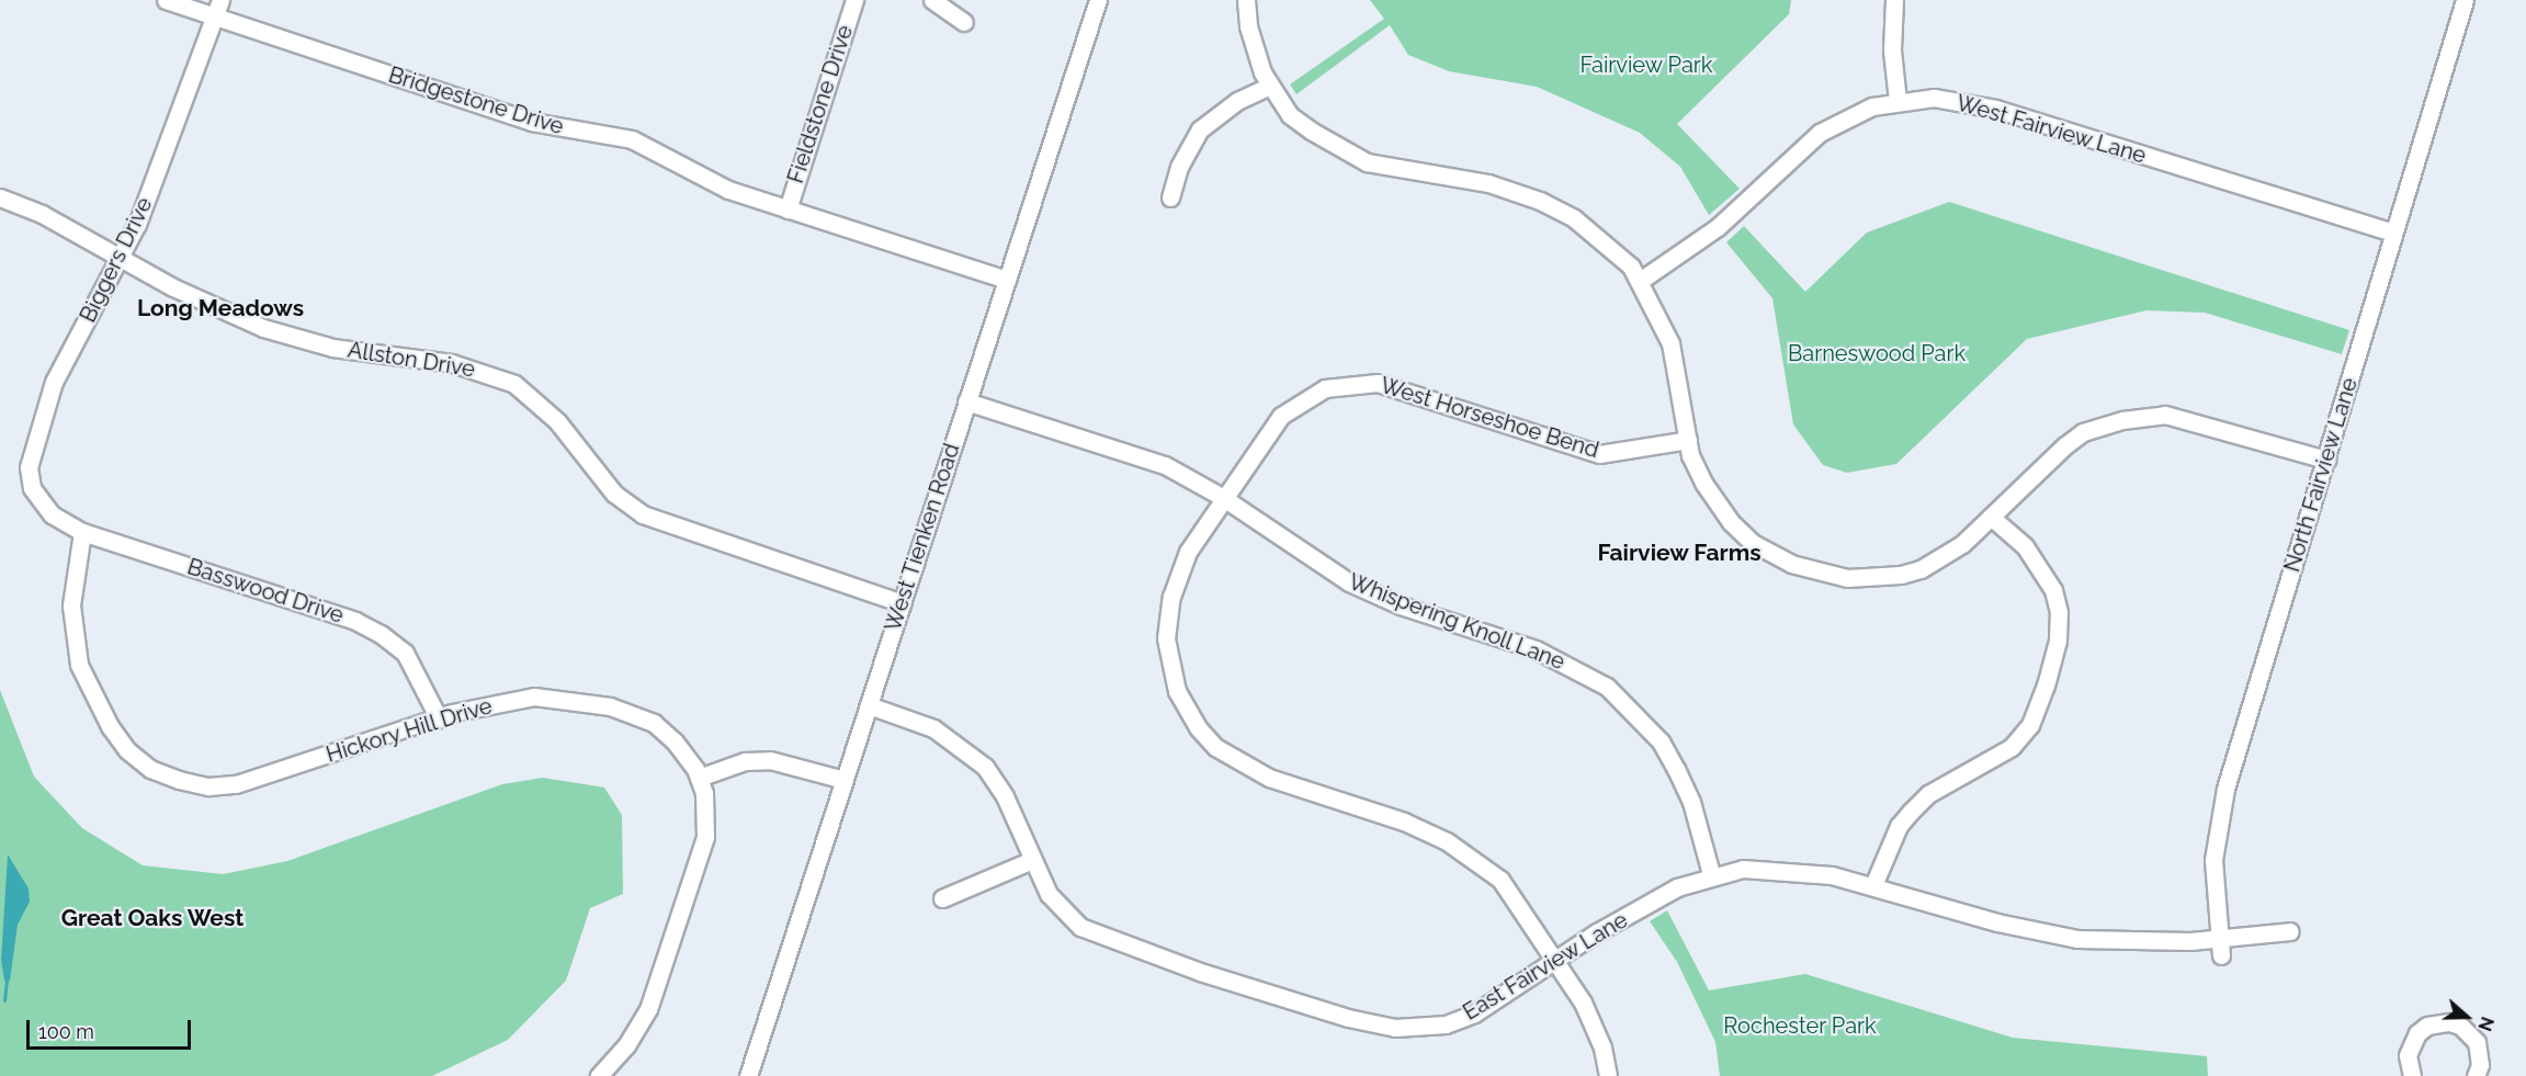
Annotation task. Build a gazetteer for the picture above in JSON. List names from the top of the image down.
{
  "streets": {
    "street": [
      "Bridgestone Drive",
      "Fieldstone Drive",
      "West Fairview Lane",
      "Biggers Drive",
      "Allston Drive",
      "West Horseshoe Bend",
      "North Fairview Lane",
      "West Tienken Road",
      "Basswood Drive",
      "Whispering Knoll Lane",
      "Hickory Hill Drive",
      "East Fairview Lane"
    ]
  },
  "crossings": [
    ["Bridgestone Drive", "Fieldstone Drive"],
    ["Bridgestone Drive", "Biggers Drive"],
    ["Bridgestone Drive", "West Tienken Road"],
    ["West Fairview Lane", "North Fairview Lane"],
    ["Biggers Drive", "Allston Drive"],
    ["Biggers Drive", "Basswood Drive"],
    ["Allston Drive", "West Tienken Road"],
    ["West Horseshoe Bend", "Whispering Knoll Lane"],
    ["West Horseshoe Bend", "East Fairview Lane"],
    ["North Fairview Lane", "East Fairview Lane"],
    ["West Tienken Road", "Whispering Knoll Lane"],
    ["West Tienken Road", "East Fairview Lane"],
    ["Basswood Drive", "Hickory Hill Drive"],
    ["Whispering Knoll Lane", "East Fairview Lane"]
  ],
  "districts": ["Long Meadows", "Fairview Farms", "Great Oaks West"],
  "parks": ["Fairview Park", "Barneswood Park", "Rochester Park"],
  "scale_bar": "100 m",
  "north": "right"
}
